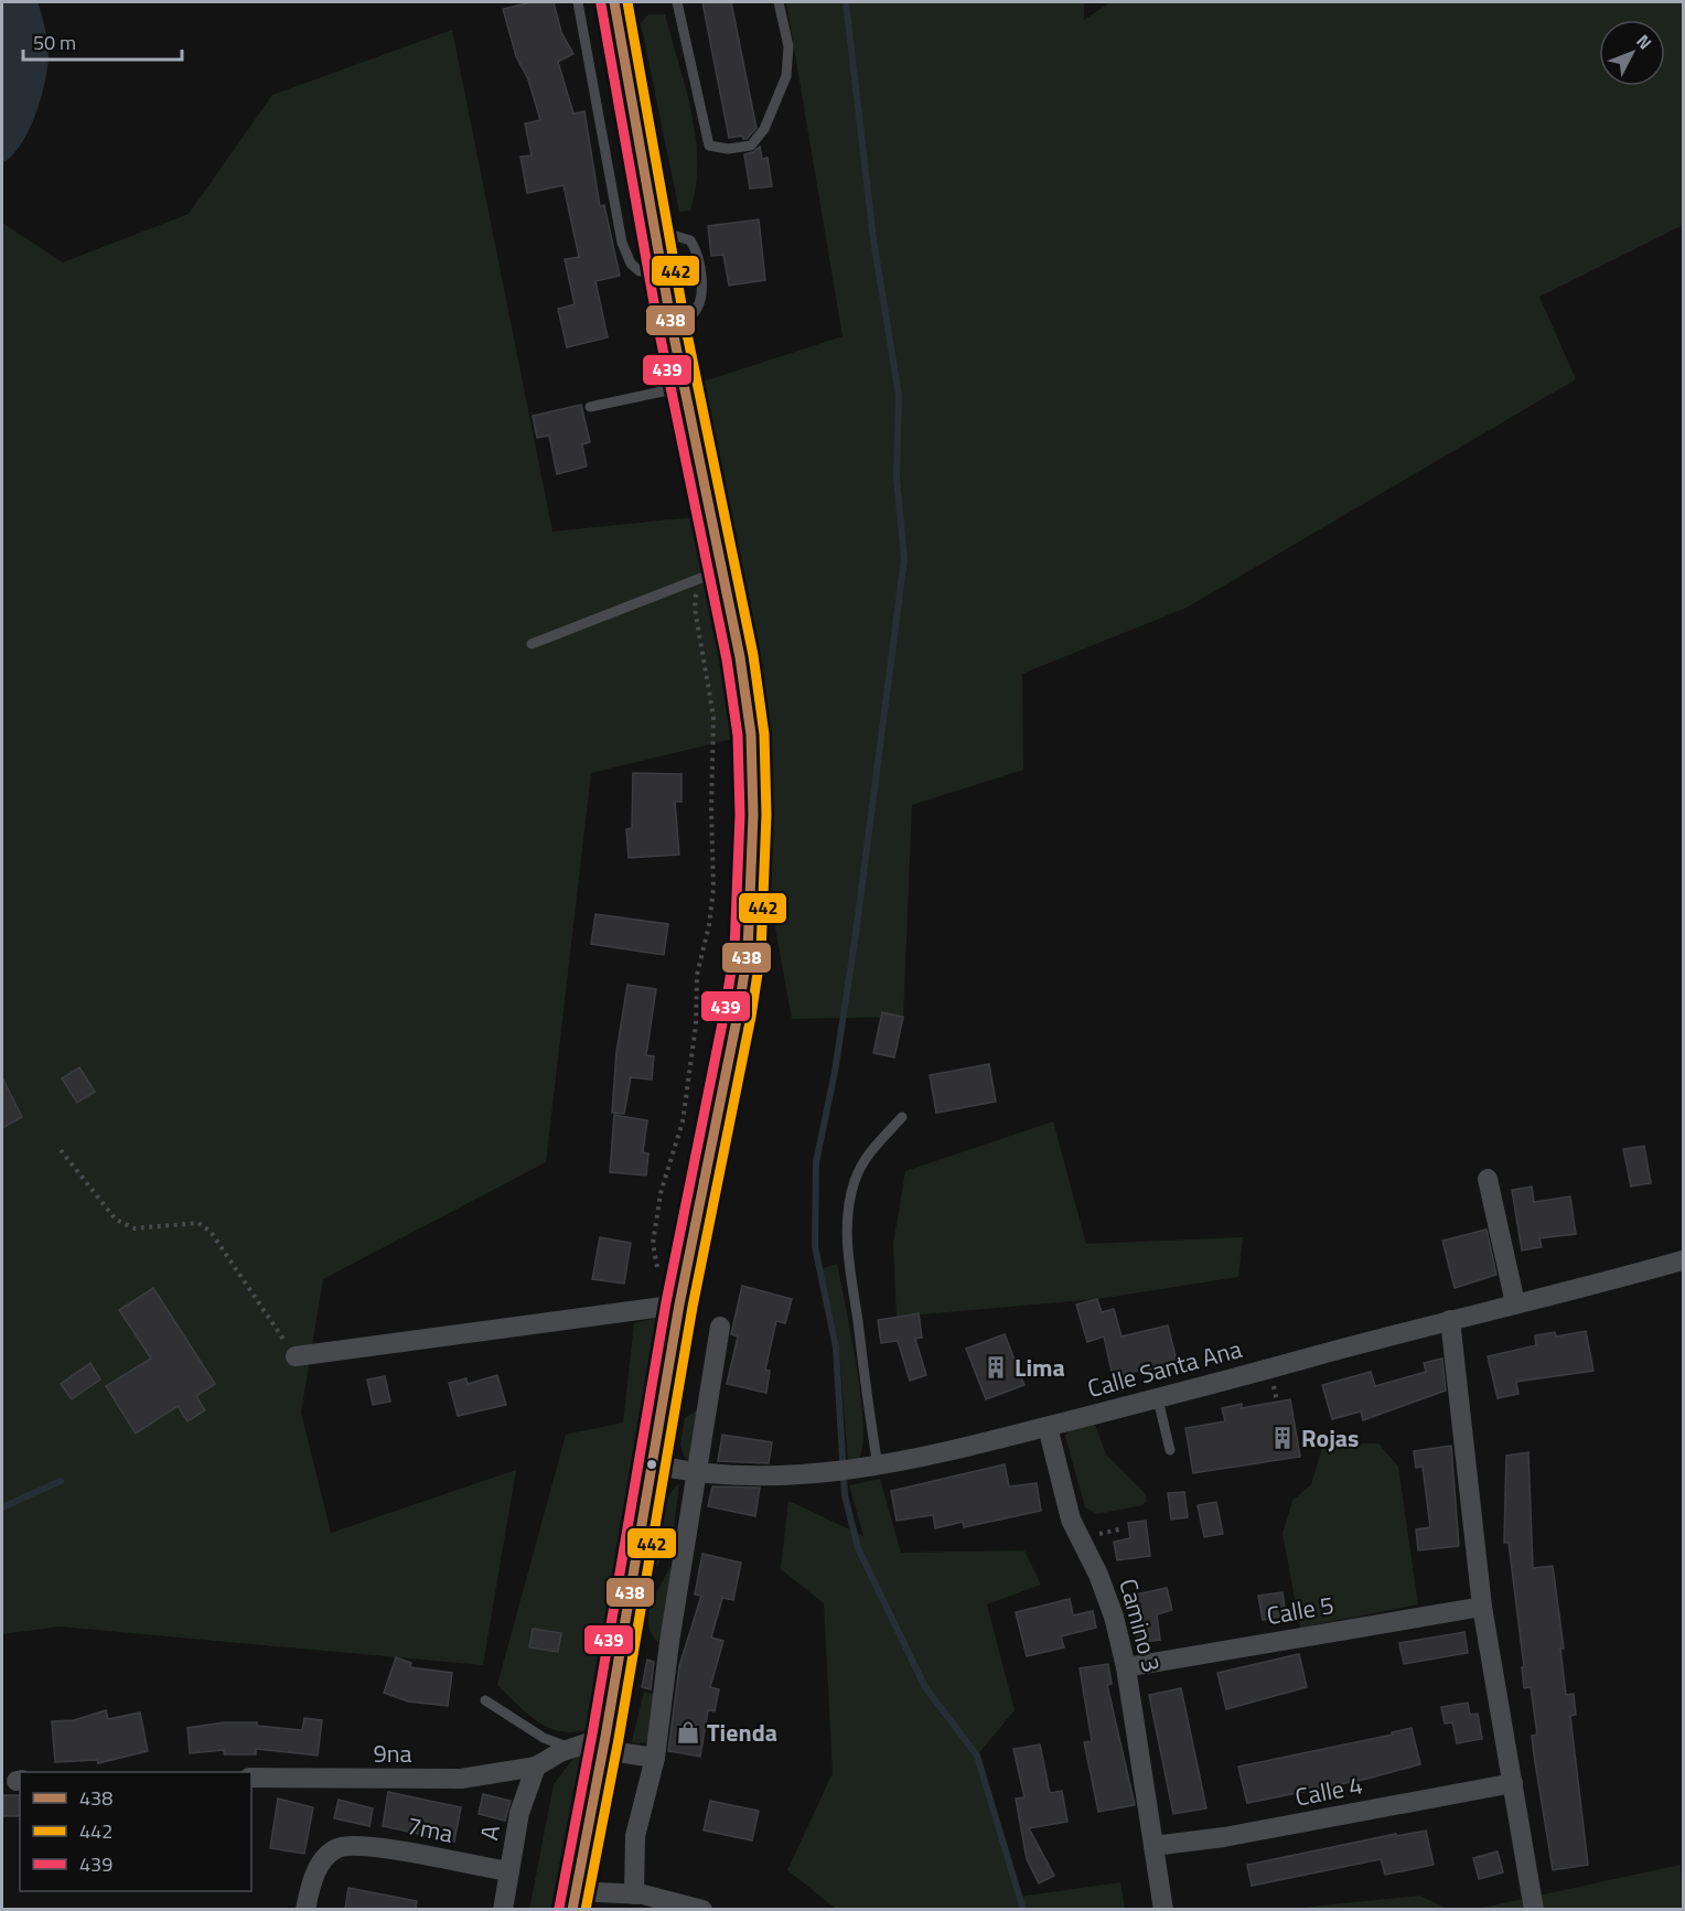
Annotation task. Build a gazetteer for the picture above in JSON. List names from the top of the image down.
{
  "streets": {
    "street": [
      "Calle Santa Ana",
      "Calle 5",
      "Camino 3",
      "9na",
      "Calle 4",
      "7ma",
      "A"
    ]
  },
  "crossings": [
    ["Calle Santa Ana", "Camino 3"],
    ["Calle 5", "Camino 3"],
    ["Camino 3", "Calle 4"],
    ["9na", "A"],
    ["7ma", "A"]
  ],
  "places": {
    "building": ["Lima", "Rojas"],
    "shop": ["Tienda"]
  },
  "lines": ["transit line 438", "transit line 442", "transit line 439"],
  "legend": ["438", "442", "439"],
  "scale_bar": "50 m",
  "north": "top right"
}
